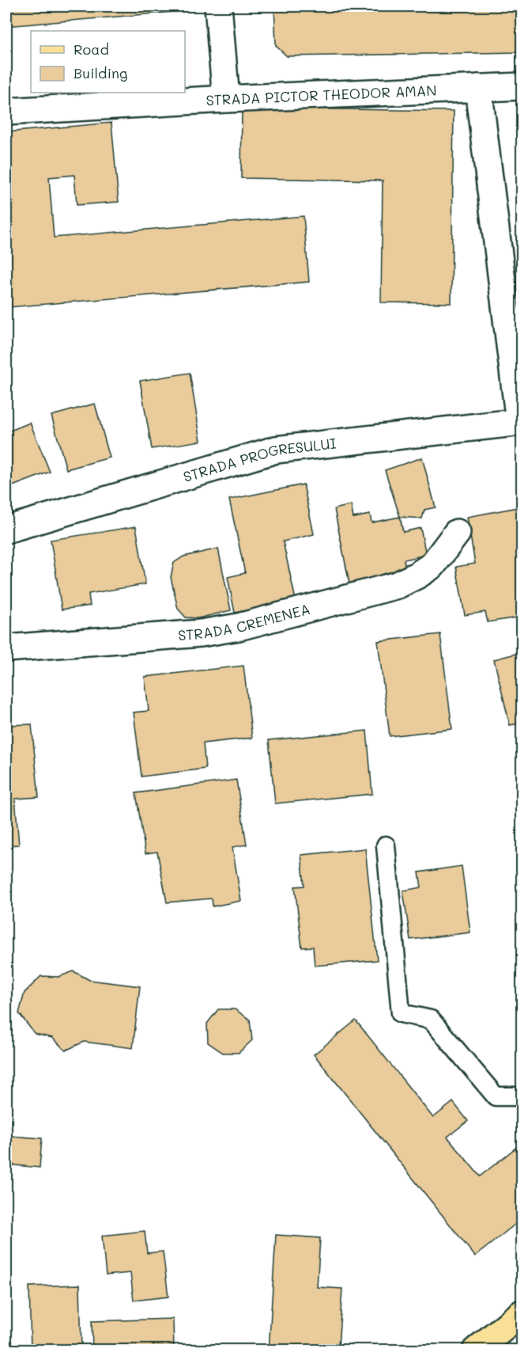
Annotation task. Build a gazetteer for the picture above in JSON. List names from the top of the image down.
{
  "streets": {
    "street": ["STRADA PICTOR THEODOR AMAN", "STRADA PROGRESULUI", "STRADA CREMENEA"]
  },
  "crossings": [
    ["STRADA PICTOR THEODOR AMAN", "STRADA PROGRESULUI"]
  ],
  "legend": ["Road", "Building"]
}
